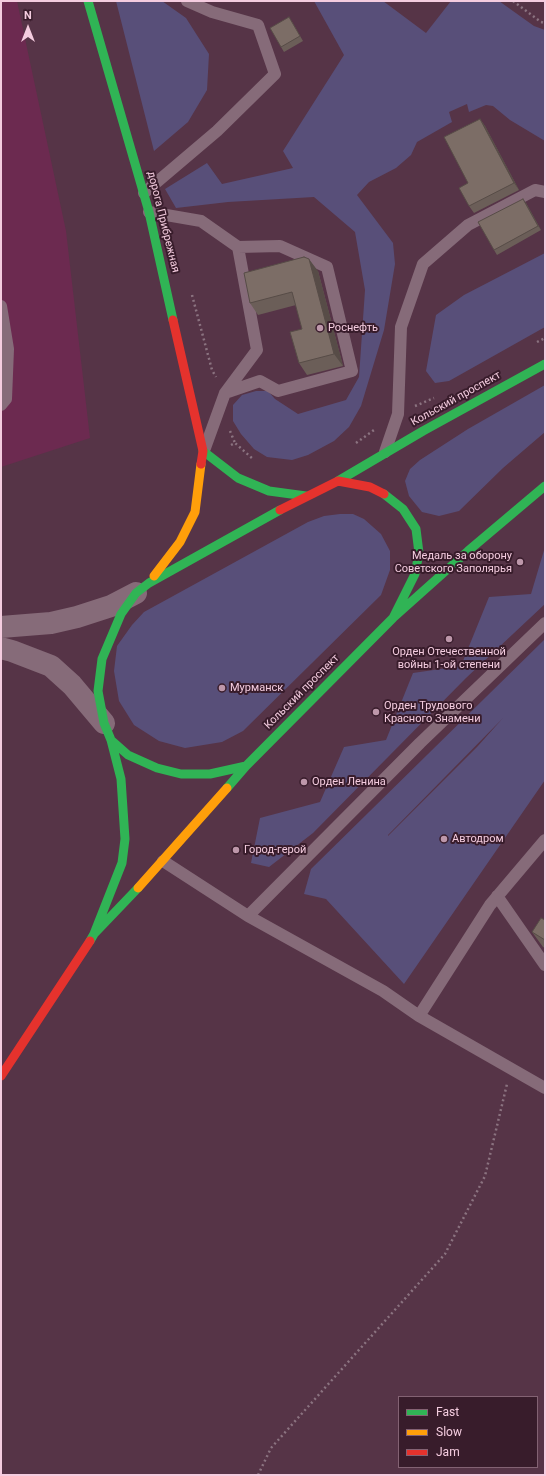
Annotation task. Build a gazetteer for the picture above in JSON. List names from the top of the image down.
{
  "streets": {
    "main road": ["дорога Прибрежная", "Кольский проспект"]
  },
  "places": [
    "Роснефть",
    "Медаль за оборону Советского Заполярья",
    "Орден Отечественной войны 1-ой степени",
    "Мурманск",
    "Орден Трудового Красного Знамени",
    "Орден Ленина",
    "Автодром",
    "Город-герой"
  ],
  "legend": ["Fast", "Slow", "Jam"],
  "north": "top"
}
